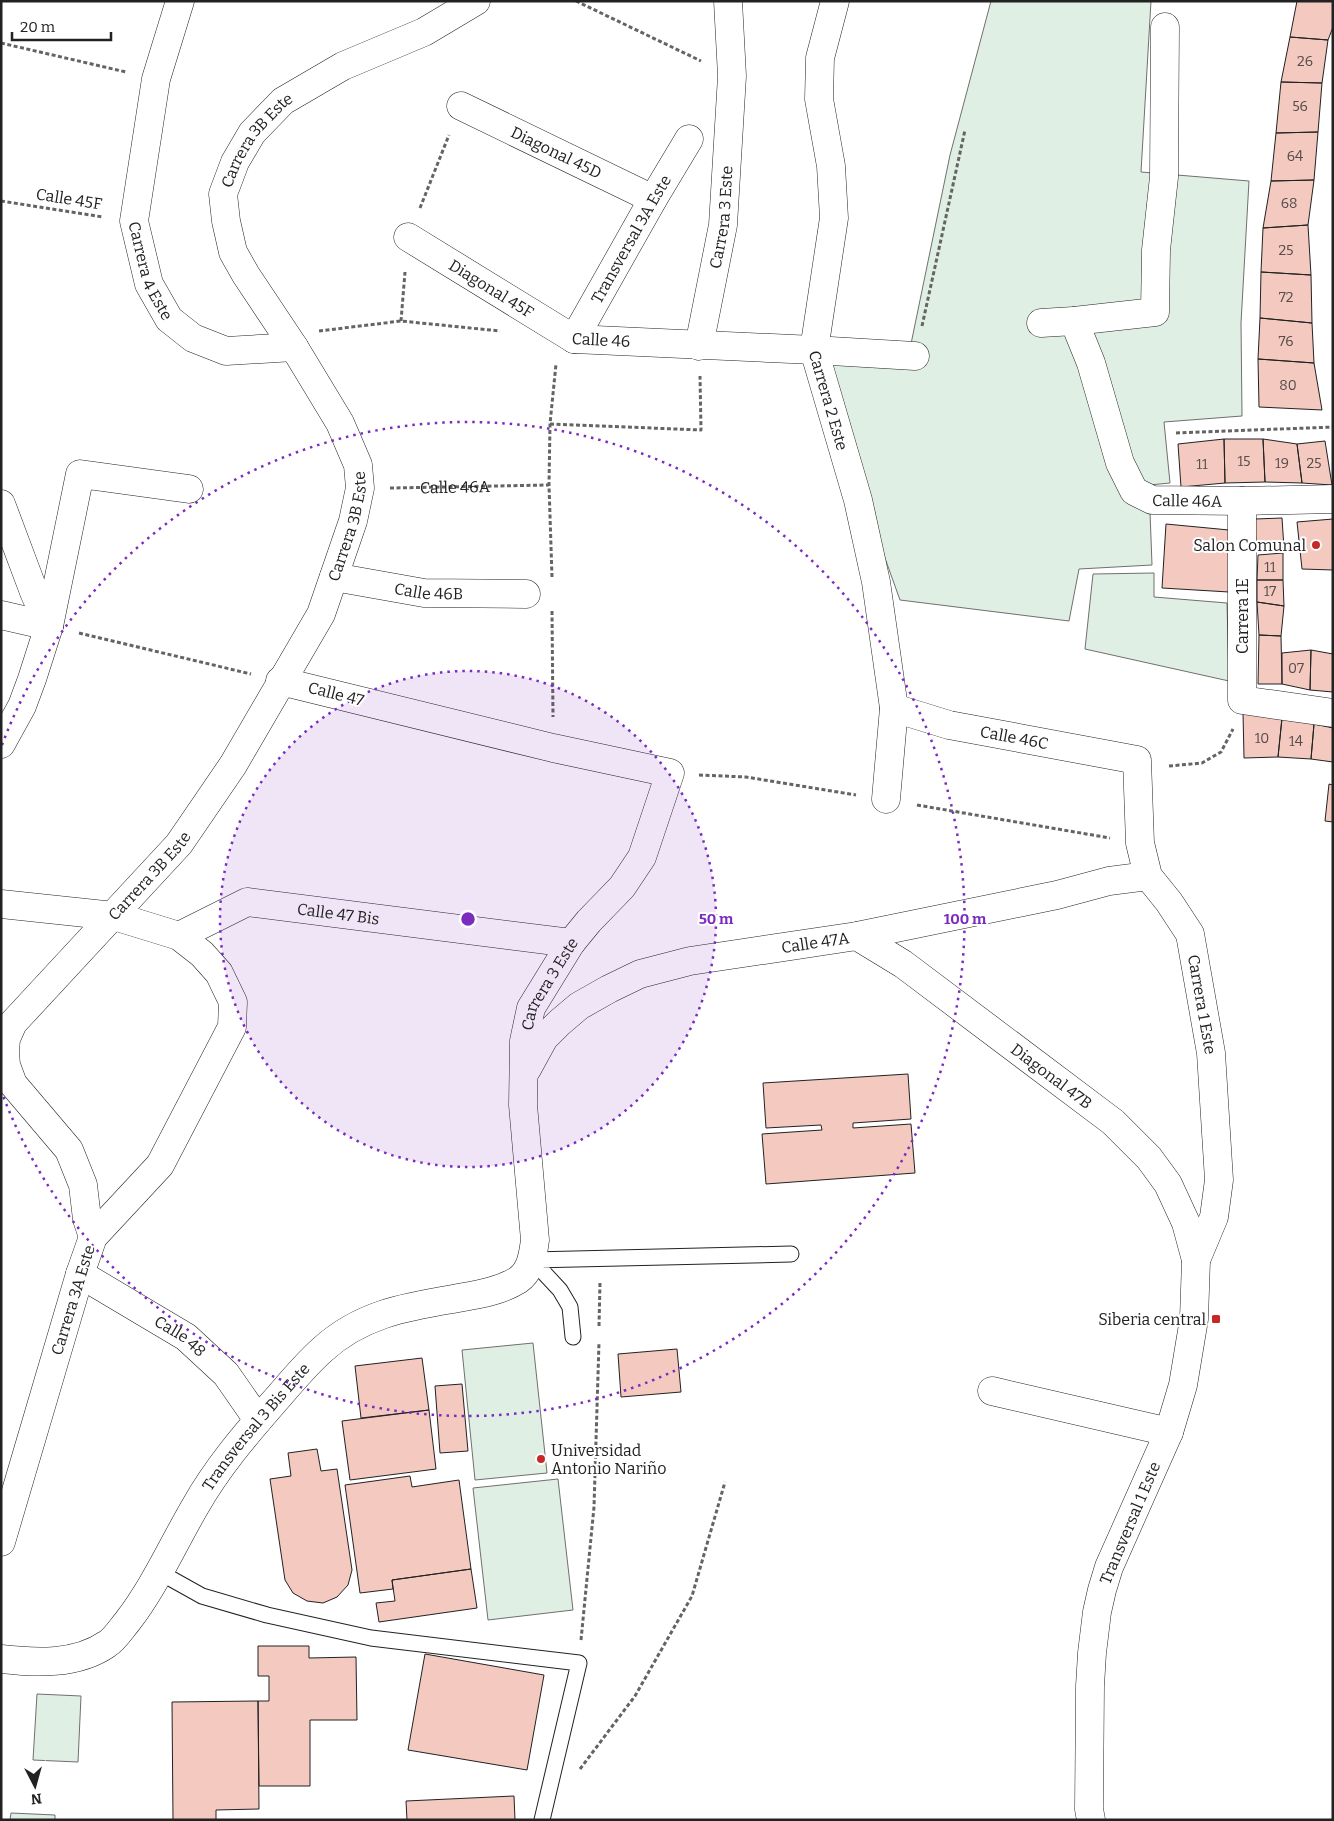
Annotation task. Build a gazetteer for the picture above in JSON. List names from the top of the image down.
{
  "streets": {
    "street": [
      "Carrera 3B Este",
      "Diagonal 45D",
      "Carrera 3 Este",
      "Transversal 3A Este",
      "Carrera 4 Este",
      "Diagonal 45F",
      "Calle 46",
      "Carrera 2 Este",
      "Calle 46A",
      "Calle 46B",
      "Carrera 1E",
      "Calle 47",
      "Calle 46C",
      "Calle 47 Bis",
      "Calle 47A",
      "Carrera 1 Este",
      "Diagonal 47B",
      "Carrera 3A Este",
      "Calle 48",
      "Transversal 3 Bis Este",
      "Transversal 1 Este"
    ],
    "path": ["Calle 45F"]
  },
  "crossings": [
    ["Carrera 3B Este", "Carrera 4 Este"],
    ["Carrera 3B Este", "Calle 46A"],
    ["Carrera 3B Este", "Calle 46B"],
    ["Carrera 3B Este", "Calle 47"],
    ["Carrera 3B Este", "Carrera 3A Este"],
    ["Diagonal 45D", "Transversal 3A Este"],
    ["Calle 45F", "Carrera 4 Este"],
    ["Carrera 3 Este", "Calle 46"],
    ["Carrera 3 Este", "Calle 47"],
    ["Carrera 3 Este", "Calle 47 Bis"],
    ["Carrera 3 Este", "Calle 47A"],
    ["Carrera 3 Este", "Transversal 3 Bis Este"],
    ["Transversal 3A Este", "Diagonal 45F"],
    ["Transversal 3A Este", "Calle 46"],
    ["Diagonal 45F", "Calle 46"],
    ["Calle 46", "Carrera 2 Este"],
    ["Carrera 2 Este", "Calle 46C"],
    ["Calle 46A", "Carrera 1E"],
    ["Calle 46C", "Carrera 1 Este"],
    ["Calle 47 Bis", "Carrera 3A Este"],
    ["Calle 47A", "Carrera 1 Este"],
    ["Calle 47A", "Diagonal 47B"],
    ["Carrera 1 Este", "Diagonal 47B"],
    ["Carrera 1 Este", "Transversal 1 Este"],
    ["Diagonal 47B", "Transversal 1 Este"],
    ["Carrera 3A Este", "Calle 48"],
    ["Calle 48", "Transversal 3 Bis Este"]
  ],
  "places": {
    "other": ["Salon Comunal", "Universidad Antonio Nariño"],
    "transit": ["Siberia central"]
  },
  "house_numbers": [
    "26",
    "56",
    "64",
    "68",
    "25",
    "72",
    "76",
    "80",
    "15",
    "19",
    "25",
    "11",
    "11",
    "17",
    "07",
    "10",
    "14"
  ],
  "scale_bar": "20 m",
  "north": "bottom",
  "rings": ["50 m", "100 m"]
}
